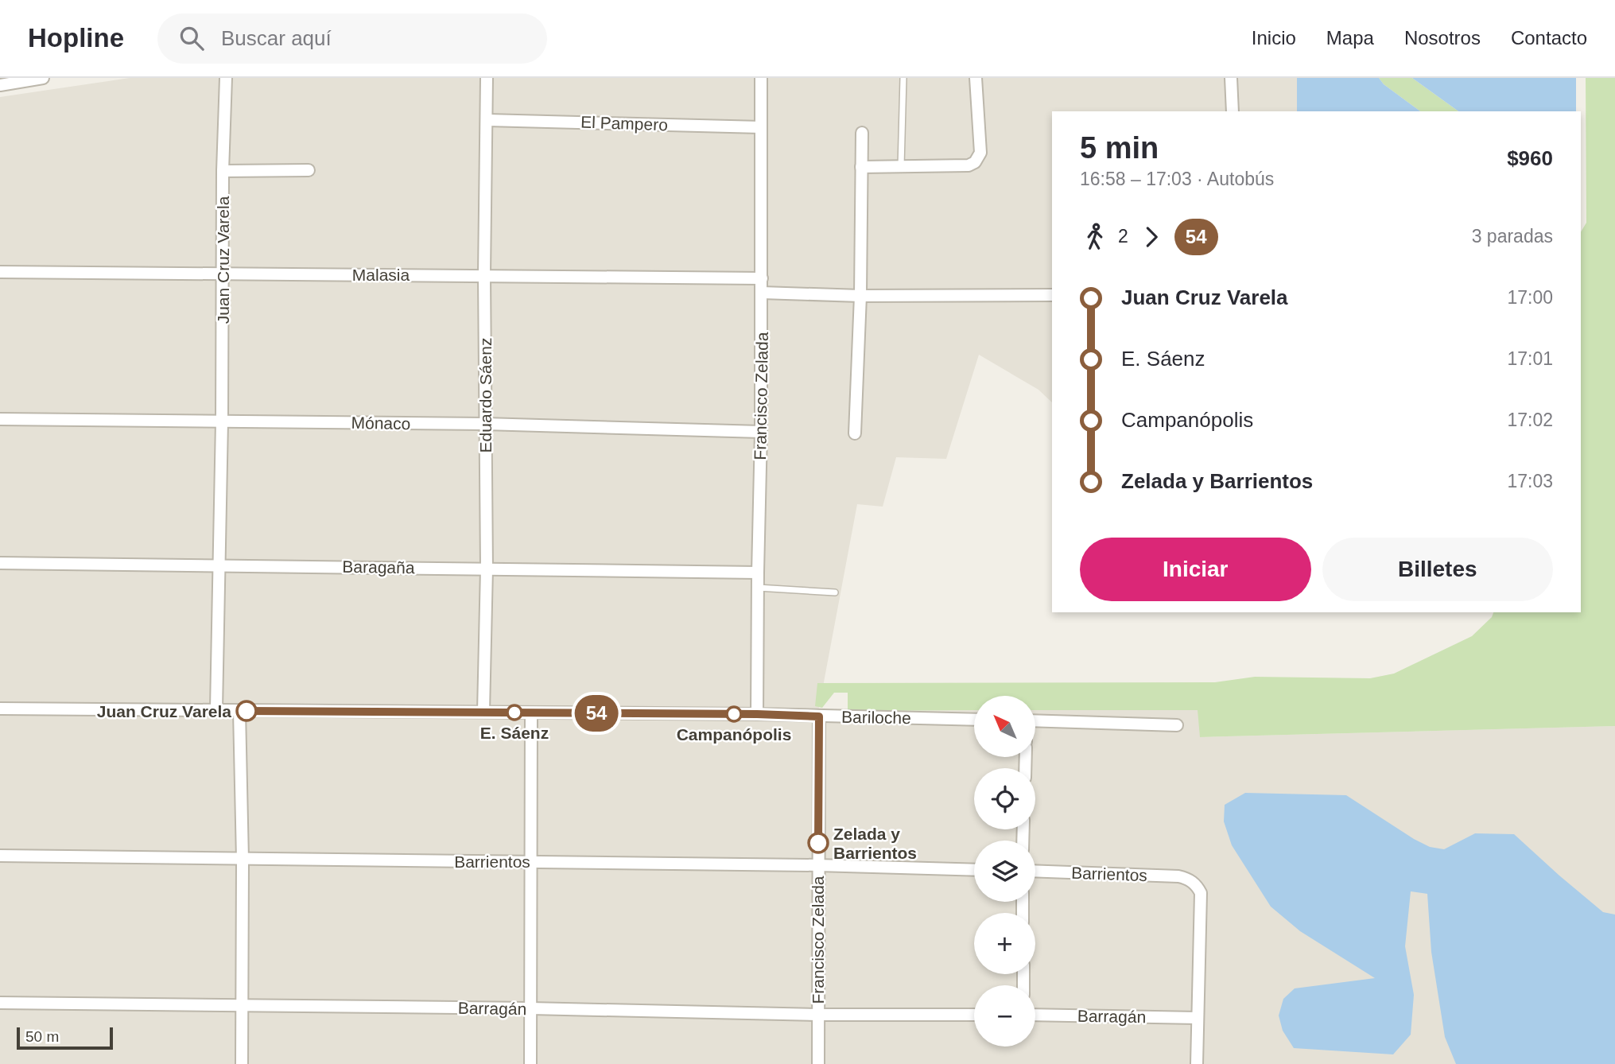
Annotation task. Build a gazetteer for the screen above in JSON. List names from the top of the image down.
{
  "streets": {
    "street": [
      "El Pampero",
      "Juan Cruz Varela",
      "Malasia",
      "Eduardo Sáenz",
      "Francisco Zelada",
      "Mónaco",
      "Baragaña",
      "Bariloche",
      "Barrientos",
      "Barragán"
    ]
  },
  "crossings": [
    ["El Pampero", "Eduardo Sáenz"],
    ["El Pampero", "Francisco Zelada"],
    ["Juan Cruz Varela", "Malasia"],
    ["Juan Cruz Varela", "Mónaco"],
    ["Juan Cruz Varela", "Baragaña"],
    ["Juan Cruz Varela", "Bariloche"],
    ["Malasia", "Eduardo Sáenz"],
    ["Malasia", "Francisco Zelada"],
    ["Eduardo Sáenz", "Mónaco"],
    ["Eduardo Sáenz", "Baragaña"],
    ["Eduardo Sáenz", "Bariloche"],
    ["Francisco Zelada", "Mónaco"],
    ["Francisco Zelada", "Baragaña"],
    ["Francisco Zelada", "Bariloche"],
    ["Francisco Zelada", "Barrientos"],
    ["Francisco Zelada", "Barragán"],
    ["Barrientos", "Barragán"]
  ],
  "places": [
    "Juan Cruz Varela",
    "E. Sáenz",
    "Campanópolis",
    "Zelada y Barrientos"
  ],
  "lines": ["bus line 54"],
  "scale_bar": "50 m",
  "north": "top left",
  "page": {
    "header": "Hopline",
    "search": "Buscar aquí",
    "nav": [
      "Inicio",
      "Mapa",
      "Nosotros",
      "Contacto"
    ],
    "on_map": "54",
    "heading": ["5 min", "16:58 – 17:03 · Autobús", "$960"],
    "legs": ["2", "54", "3 paradas"],
    "list": [
      {
        "name": "Juan Cruz Varela",
        "value": "17:00"
      },
      {
        "name": "E. Sáenz",
        "value": "17:01"
      },
      {
        "name": "Campanópolis",
        "value": "17:02"
      },
      {
        "name": "Zelada y Barrientos",
        "value": "17:03"
      }
    ],
    "buttons": ["Iniciar", "Billetes"],
    "map_buttons": ["+", "−"],
    "scale": "50 m"
  }
}
